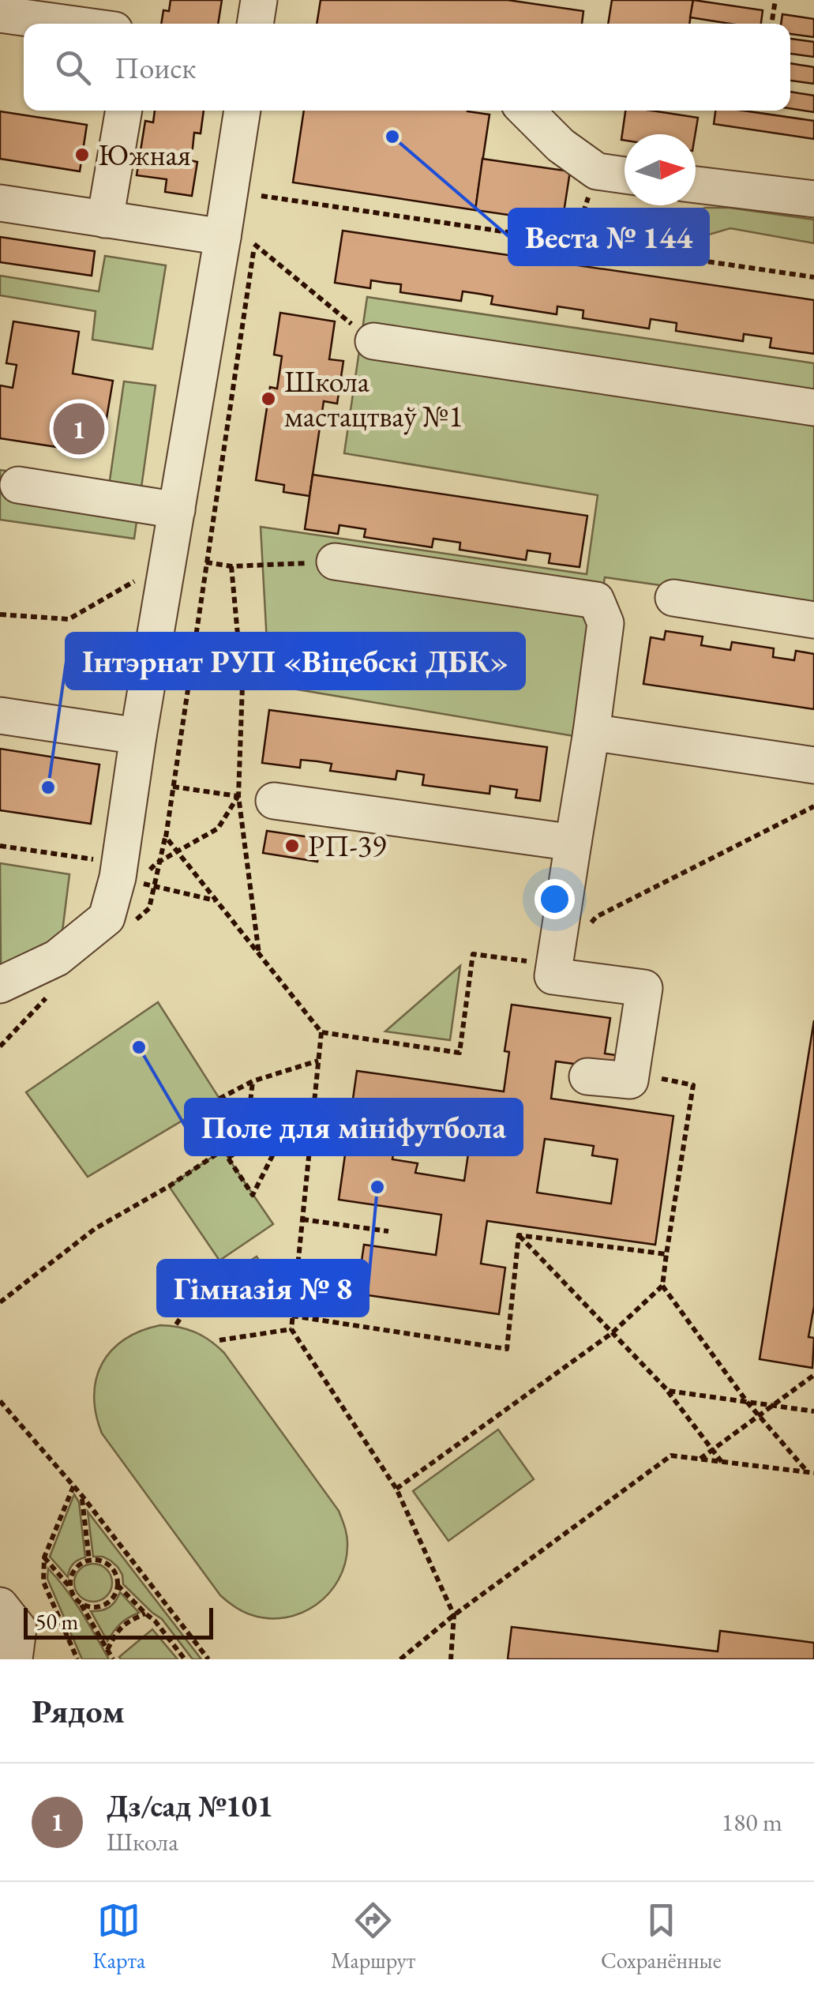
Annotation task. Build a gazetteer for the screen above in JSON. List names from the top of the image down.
{
  "places": [
    "Веста № 144",
    "Южная",
    "Школа мастацтваў №1",
    "Інтэрнат РУП «Віцебскі ДБК»",
    "РП-39",
    "Поле для мініфутбола",
    "Гімназія № 8"
  ],
  "scale_bar": "50 m",
  "north": "right",
  "page": {
    "search": "Поиск",
    "pins": "1",
    "scale": "50 m",
    "heading": "Рядом",
    "list": [
      {
        "mark": "1",
        "name": "Дз/сад №101",
        "note": "Школа",
        "value": "180 m"
      }
    ],
    "nav": ["Карта", "Маршрут", "Сохранённые"]
  }
}
